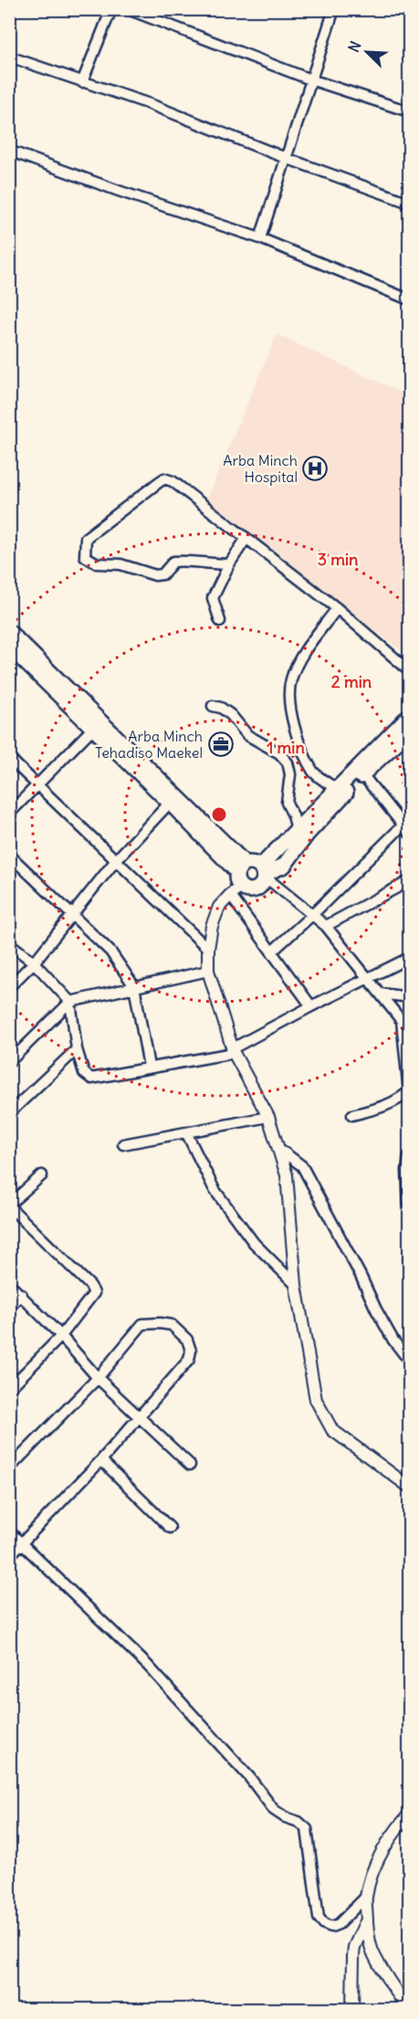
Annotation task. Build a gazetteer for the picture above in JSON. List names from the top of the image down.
{
  "places": {
    "hospital": ["Arba Minch Hospital"],
    "office": ["Arba Minch Tehadiso Maekel"]
  },
  "north": "top left",
  "rings": ["3 min", "2 min", "1 min"]
}
